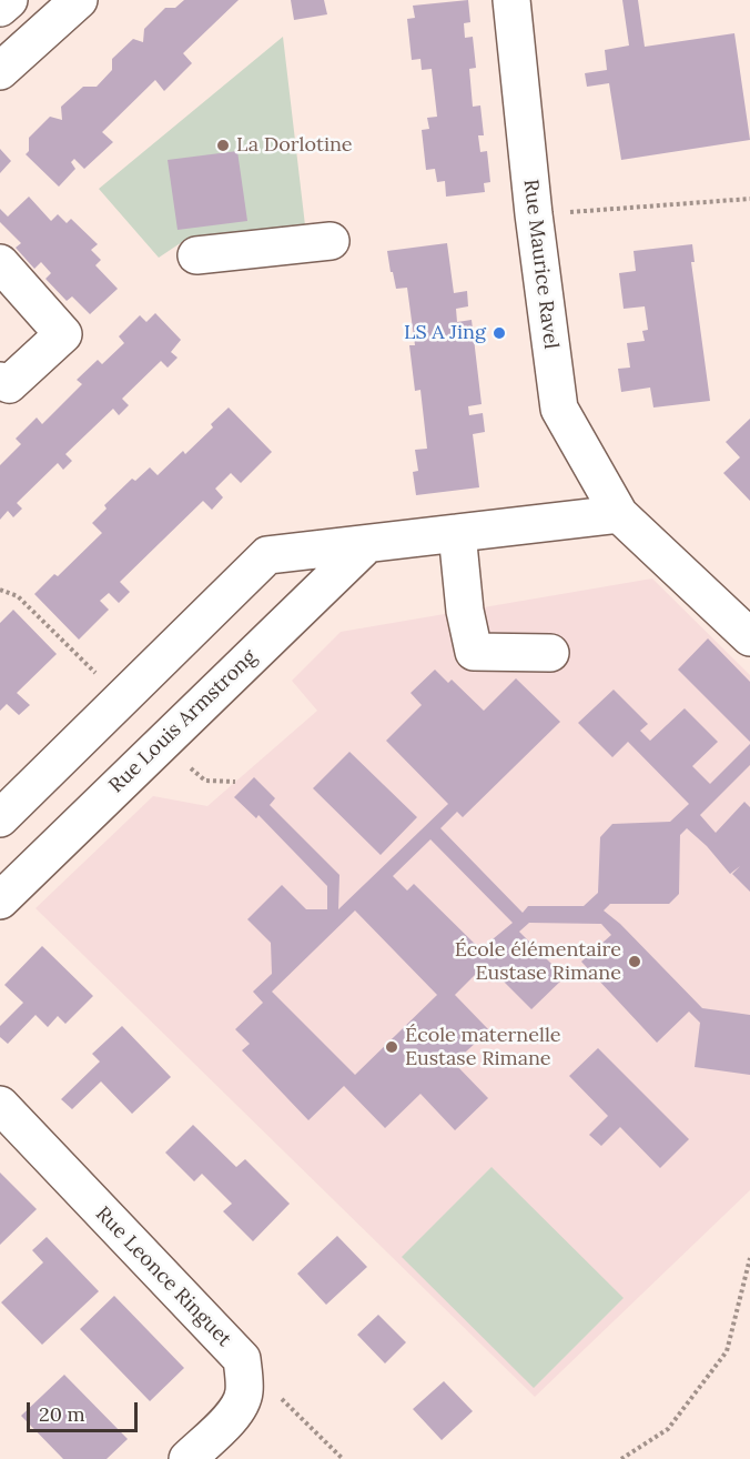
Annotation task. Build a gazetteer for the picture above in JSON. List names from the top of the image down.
{
  "streets": {
    "street": ["Rue Maurice Ravel", "Rue Louis Armstrong", "Rue Leonce Ringuet"]
  },
  "places": [
    "La Dorlotine",
    "LS A Jing",
    "École élémentaire Eustase Rimane",
    "École maternelle Eustase Rimane"
  ],
  "scale_bar": "20 m"
}
